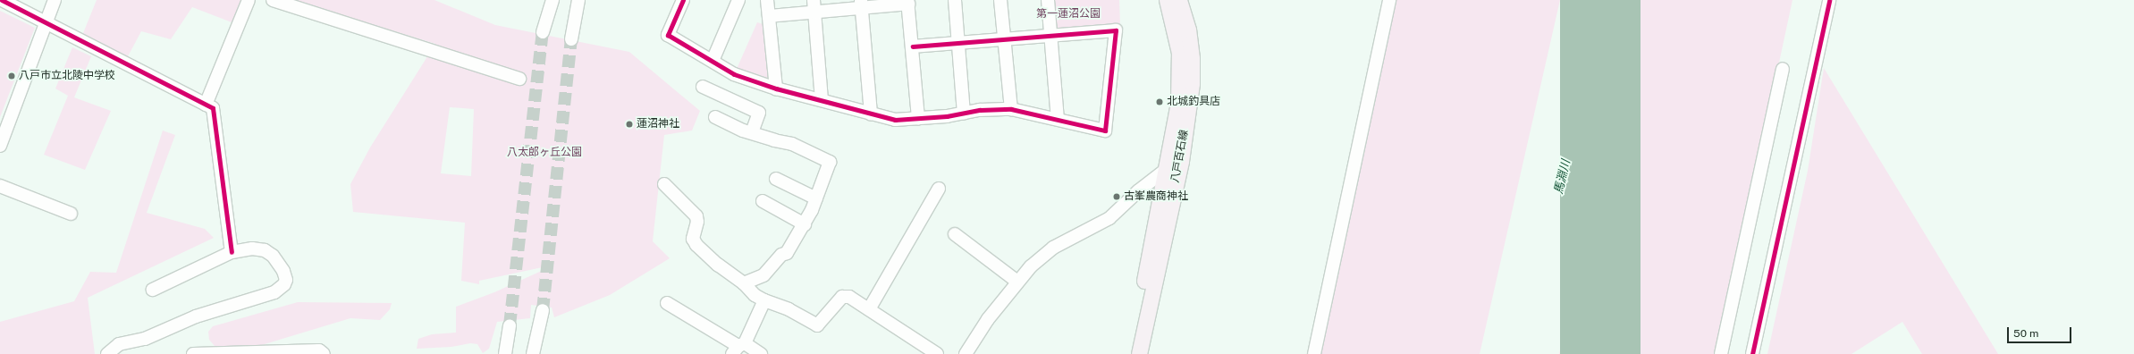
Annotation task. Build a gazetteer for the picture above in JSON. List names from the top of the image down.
{
  "streets": {
    "main road": ["八戸百石線"]
  },
  "water": ["馬淵川"],
  "parks": ["第一蓮沼公園", "八太郎ヶ丘公園"],
  "places": [
    "八戸市立北陵中学校",
    "北城釣具店",
    "蓮沼神社",
    "古峯農商神社"
  ],
  "scale_bar": "50 m"
}
